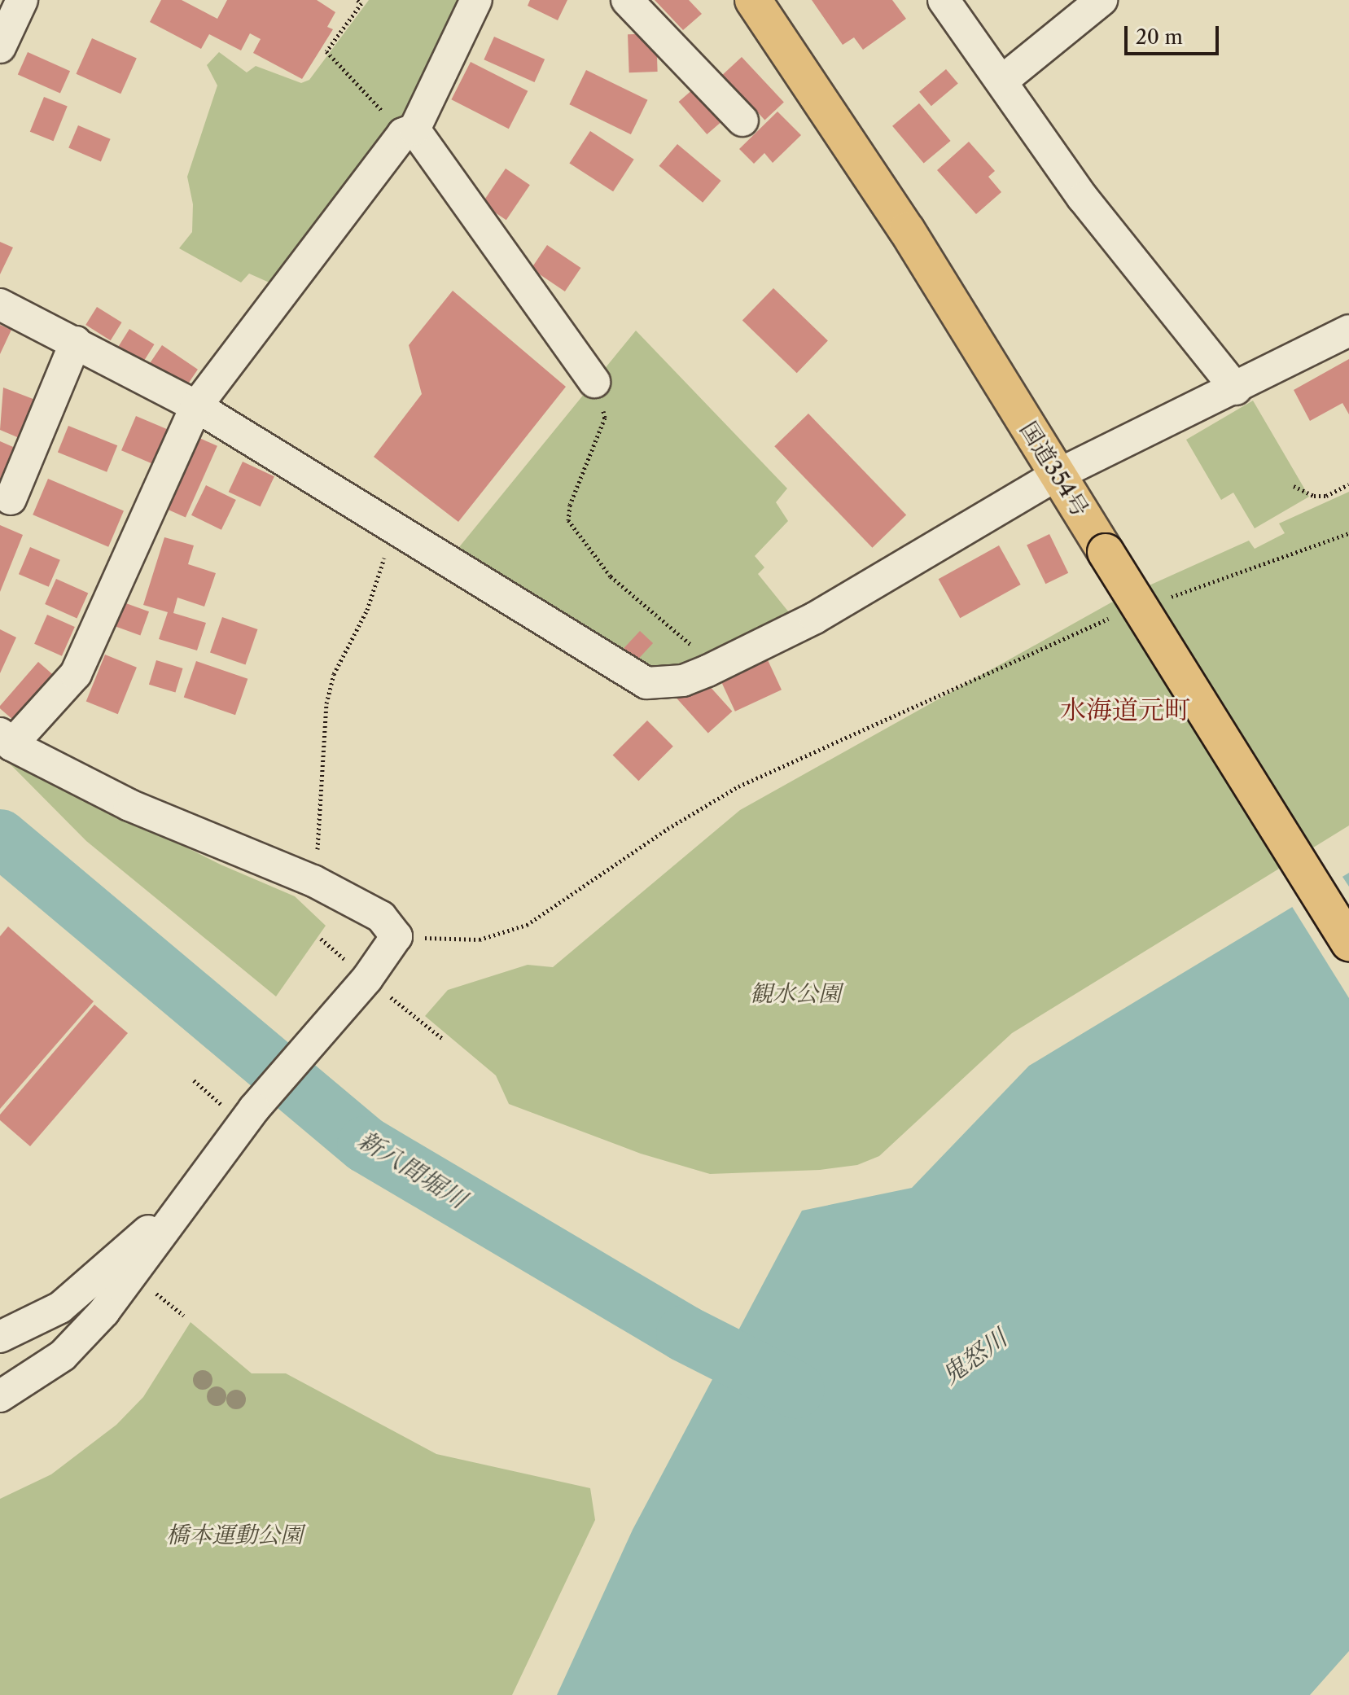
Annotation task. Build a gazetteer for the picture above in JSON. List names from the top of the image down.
{
  "streets": {
    "highway": ["国道354号"]
  },
  "districts": ["水海道元町"],
  "water": ["新八間堀川", "鬼怒川"],
  "parks": ["観水公園", "橋本運動公園"],
  "scale_bar": "20 m"
}
